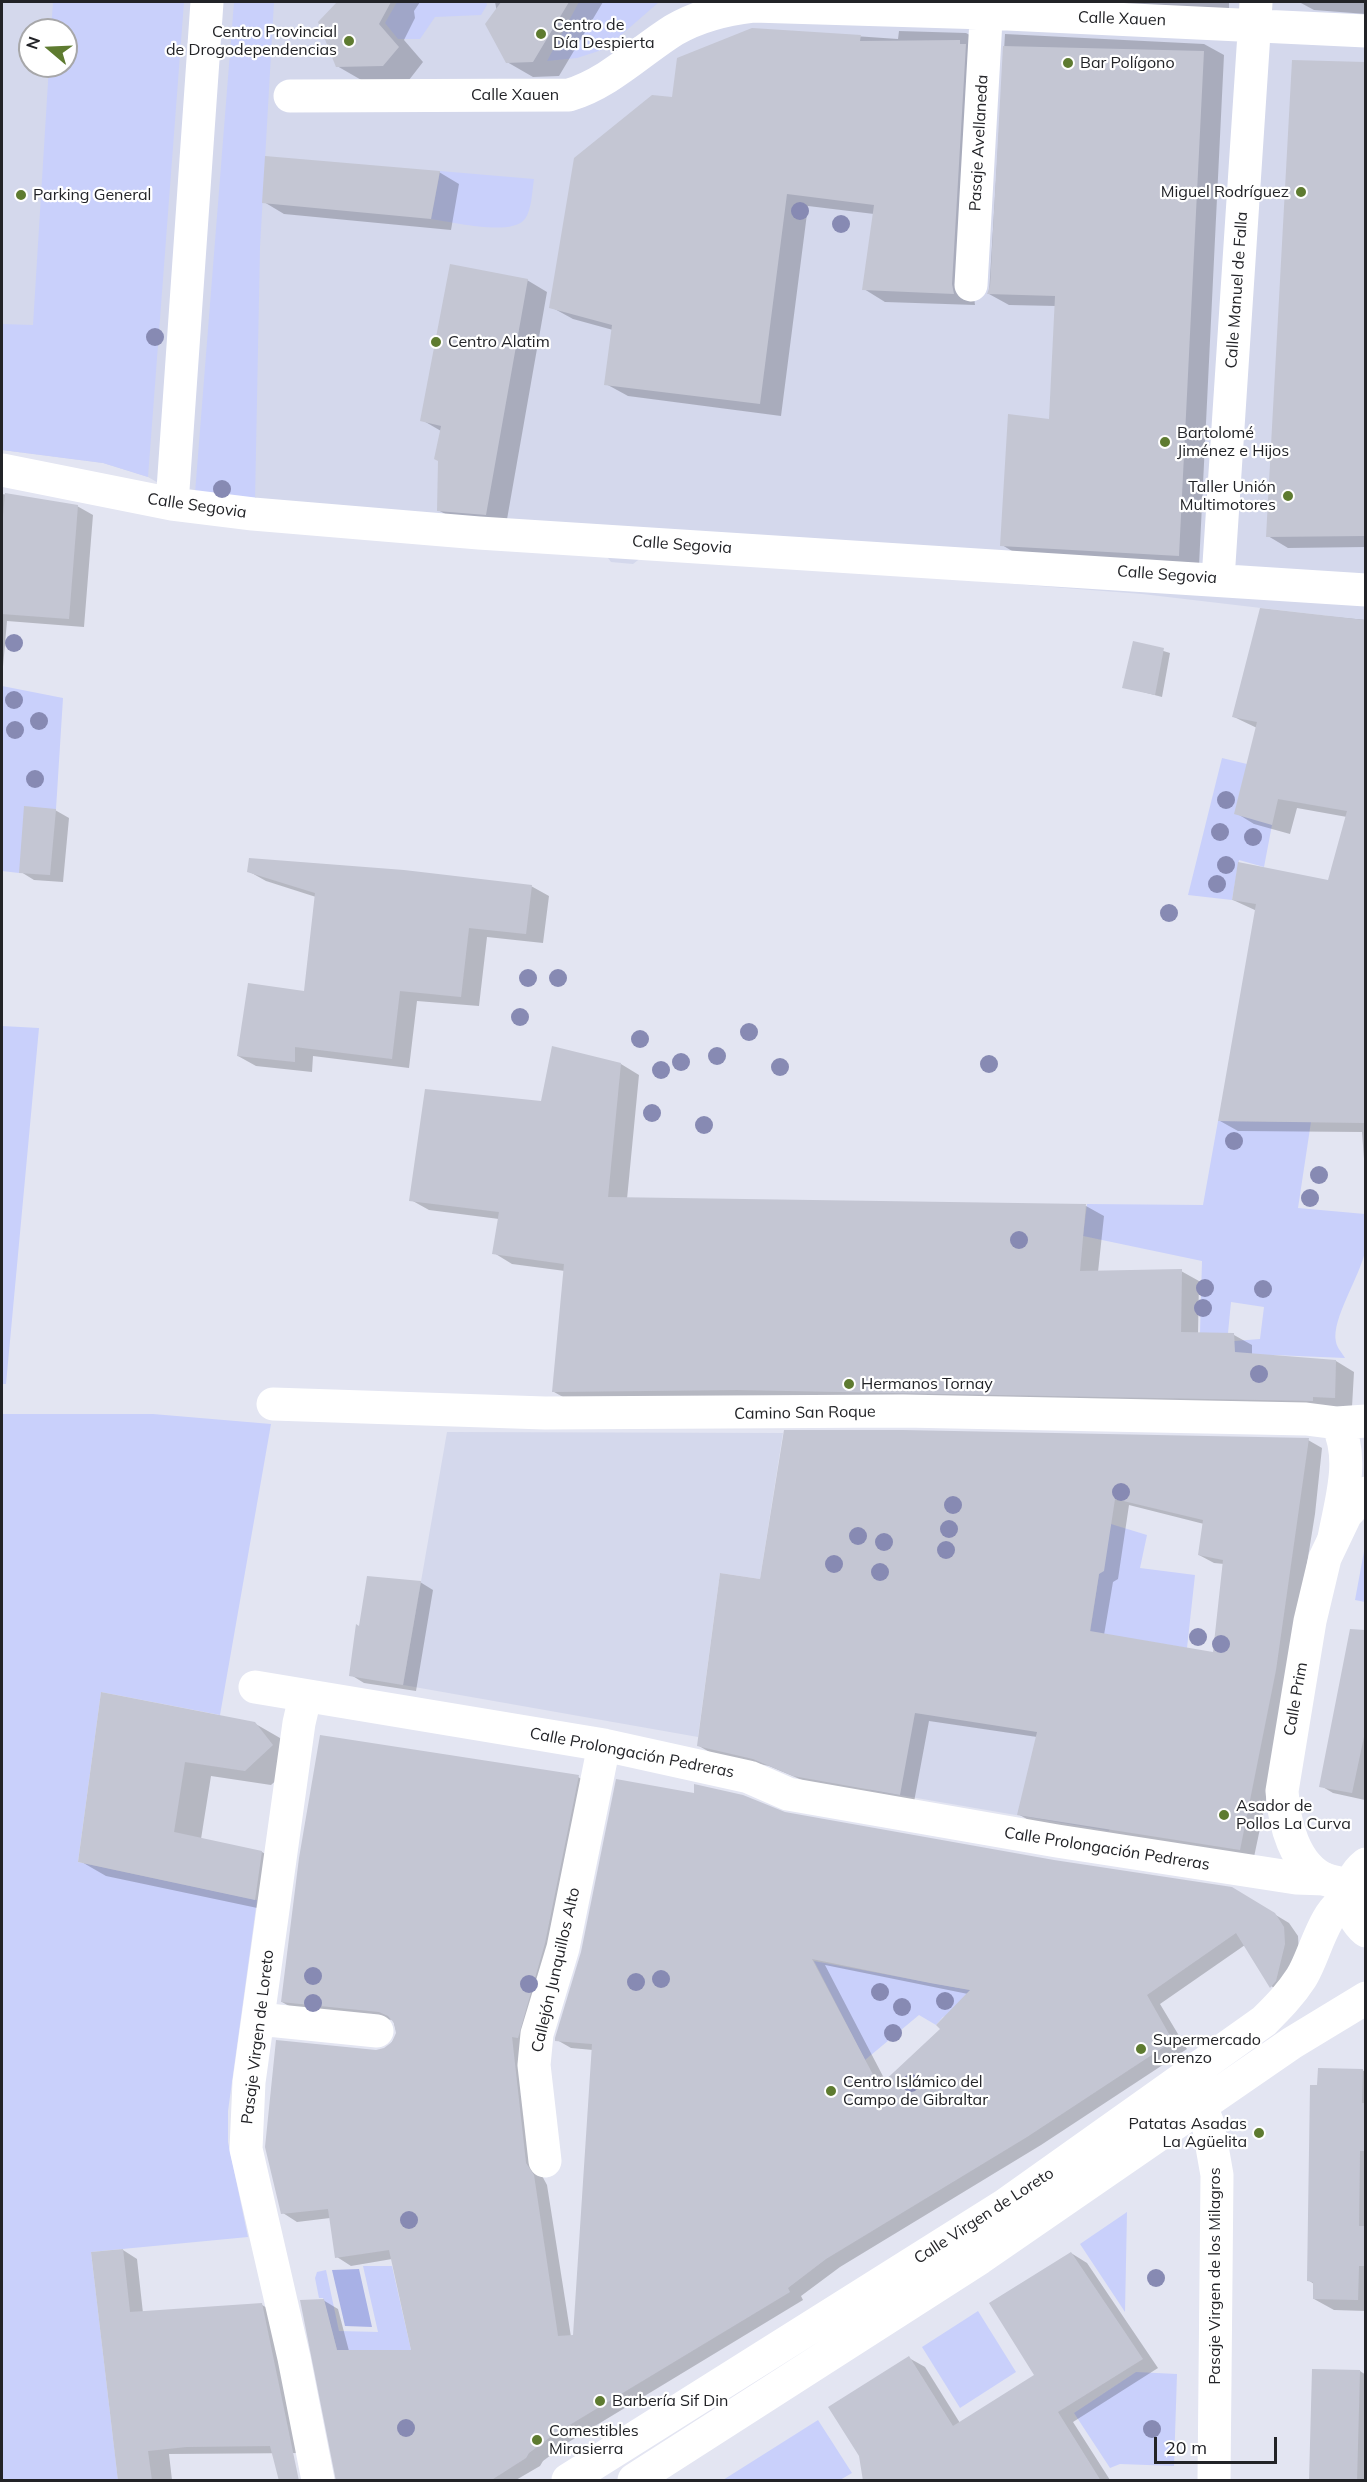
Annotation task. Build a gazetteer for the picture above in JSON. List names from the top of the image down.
{
  "streets": {
    "street": [
      "Calle Xauen",
      "Pasaje Avellaneda",
      "Calle Manuel de Falla",
      "Calle Segovia",
      "Camino San Roque",
      "Calle Prim",
      "Calle Prolongación Pedreras",
      "Callejón Junquillos Alto",
      "Pasaje Virgen de Loreto",
      "Calle Virgen de Loreto",
      "Pasaje Virgen de los Milagros"
    ]
  },
  "crossings": [
    ["Calle Xauen", "Pasaje Avellaneda"],
    ["Calle Xauen", "Calle Manuel de Falla"],
    ["Calle Manuel de Falla", "Calle Segovia"],
    ["Camino San Roque", "Calle Prim"],
    ["Calle Prim", "Calle Prolongación Pedreras"],
    ["Calle Prim", "Calle Virgen de Loreto"],
    ["Calle Prolongación Pedreras", "Callejón Junquillos Alto"],
    ["Calle Prolongación Pedreras", "Pasaje Virgen de Loreto"],
    ["Calle Prolongación Pedreras", "Calle Virgen de Loreto"],
    ["Calle Virgen de Loreto", "Pasaje Virgen de los Milagros"]
  ],
  "places": [
    "Centro de Día Despierta",
    "Centro Provincial de Drogodependencias",
    "Bar Polígono",
    "Miguel Rodríguez",
    "Parking General",
    "Centro Alatim",
    "Bartolomé Jiménez e Hijos",
    "Taller Unión Multimotores",
    "Hermanos Tornay",
    "Asador de Pollos La Curva",
    "Supermercado Lorenzo",
    "Centro Islámico del Campo de Gibraltar",
    "Patatas Asadas La Agüelita",
    "Barbería Sif Din",
    "Comestibles Mirasierra"
  ],
  "scale_bar": "20 m",
  "north": "left"
}
